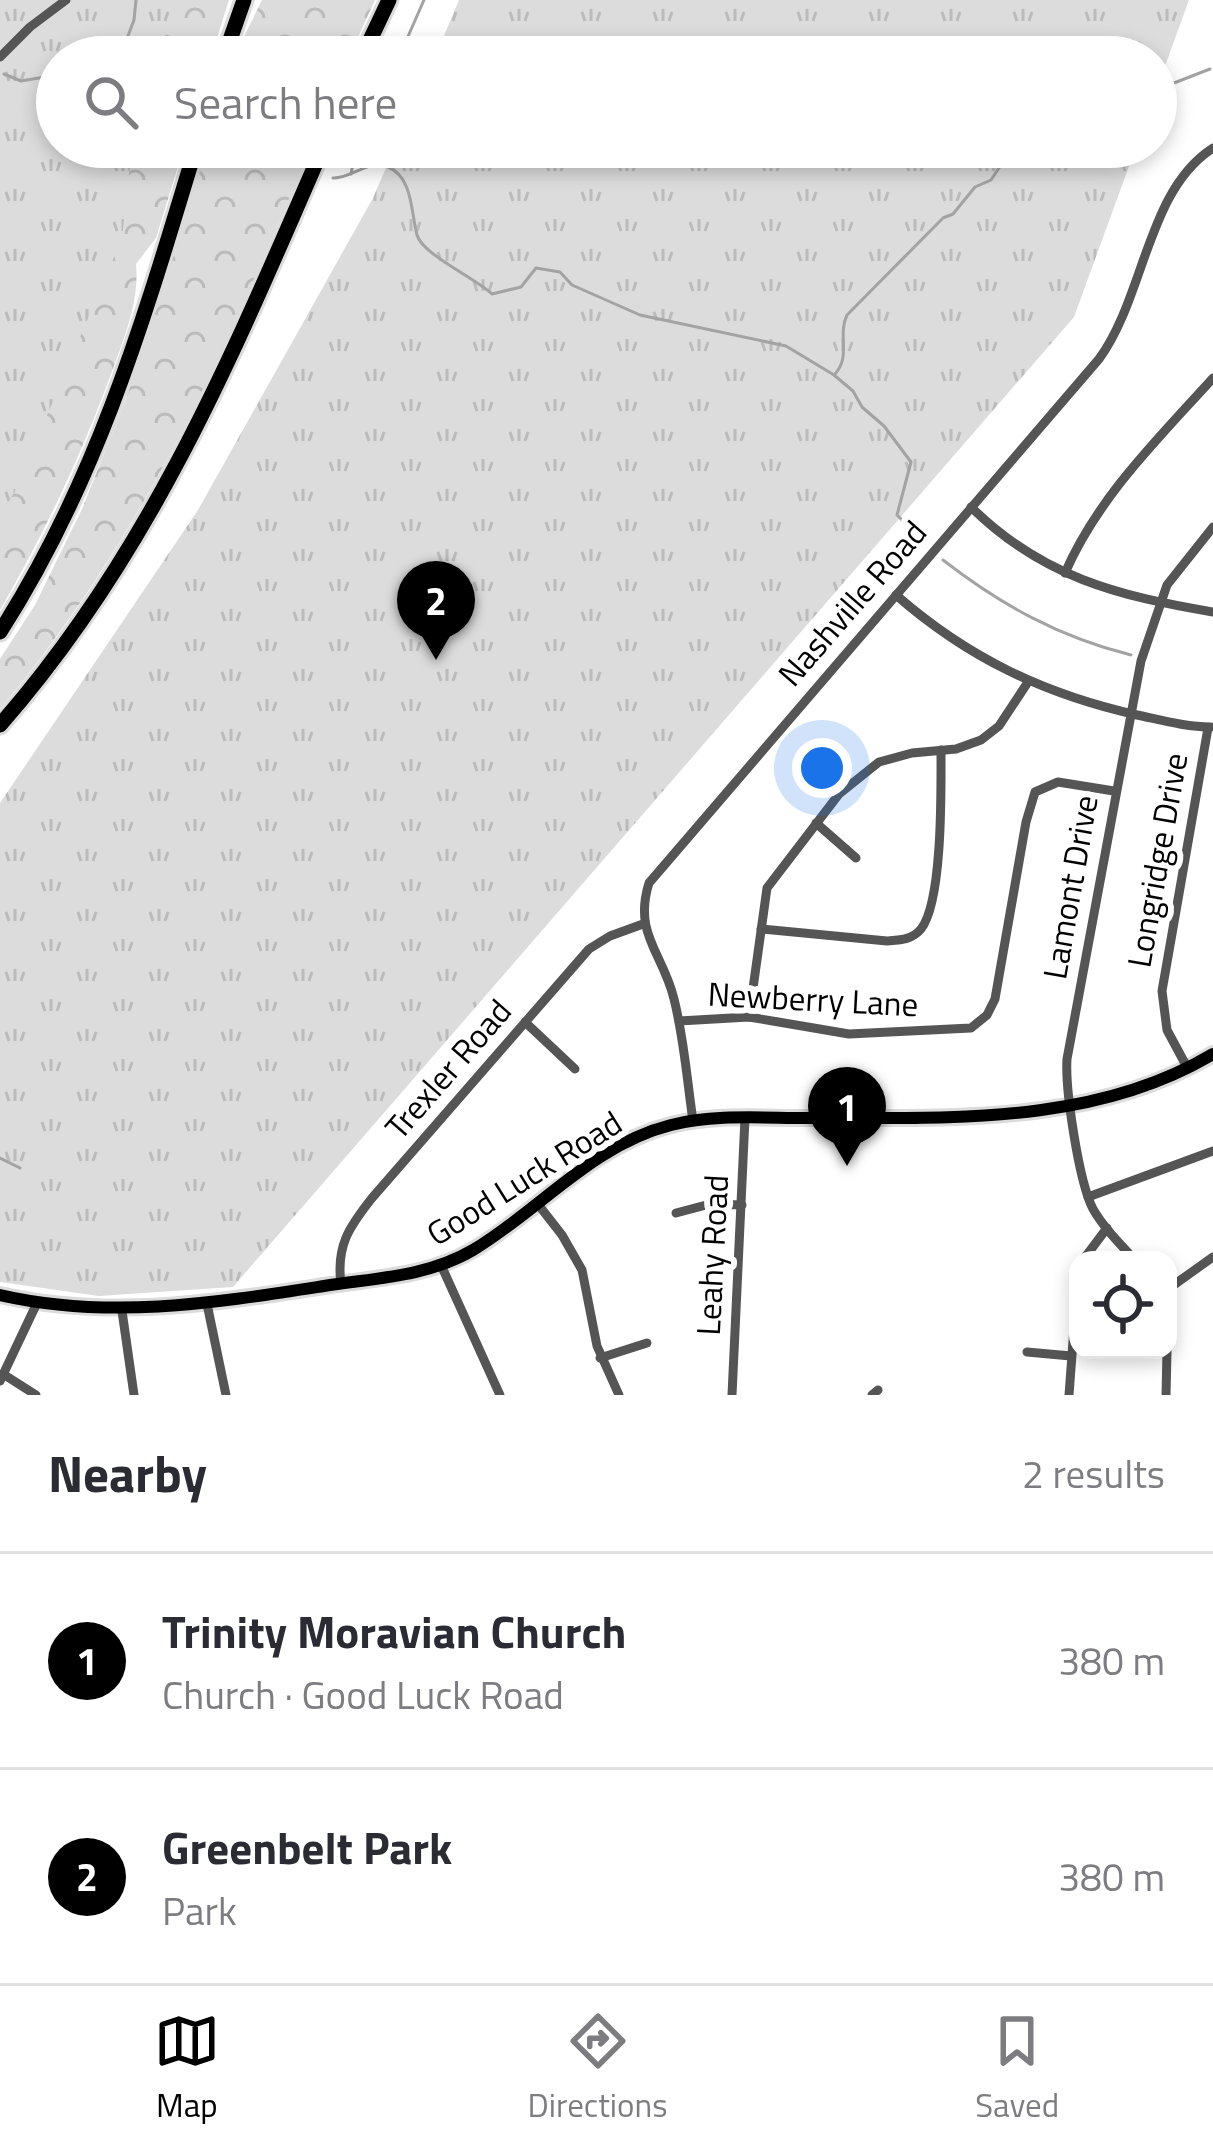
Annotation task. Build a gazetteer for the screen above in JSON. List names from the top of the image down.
{
  "streets": {
    "main road": ["Good Luck Road"],
    "street": [
      "Nashville Road",
      "Longridge Drive",
      "Lamont Drive",
      "Newberry Lane",
      "Trexler Road",
      "Leahy Road"
    ]
  },
  "crossings": [
    ["Nashville Road", "Trexler Road"],
    ["Longridge Drive", "Good Luck Road"],
    ["Lamont Drive", "Newberry Lane"],
    ["Lamont Drive", "Good Luck Road"],
    ["Trexler Road", "Good Luck Road"],
    ["Good Luck Road", "Leahy Road"]
  ],
  "page": {
    "search": "Search here",
    "pins": ["2", "1"],
    "heading": ["Nearby", "2 results"],
    "list": [
      {
        "mark": "1",
        "name": "Trinity Moravian Church",
        "note": "Church · Good Luck Road",
        "value": "380 m"
      },
      {
        "mark": "2",
        "name": "Greenbelt Park",
        "note": "Park",
        "value": "380 m"
      }
    ],
    "nav": ["Map", "Directions", "Saved"]
  }
}
